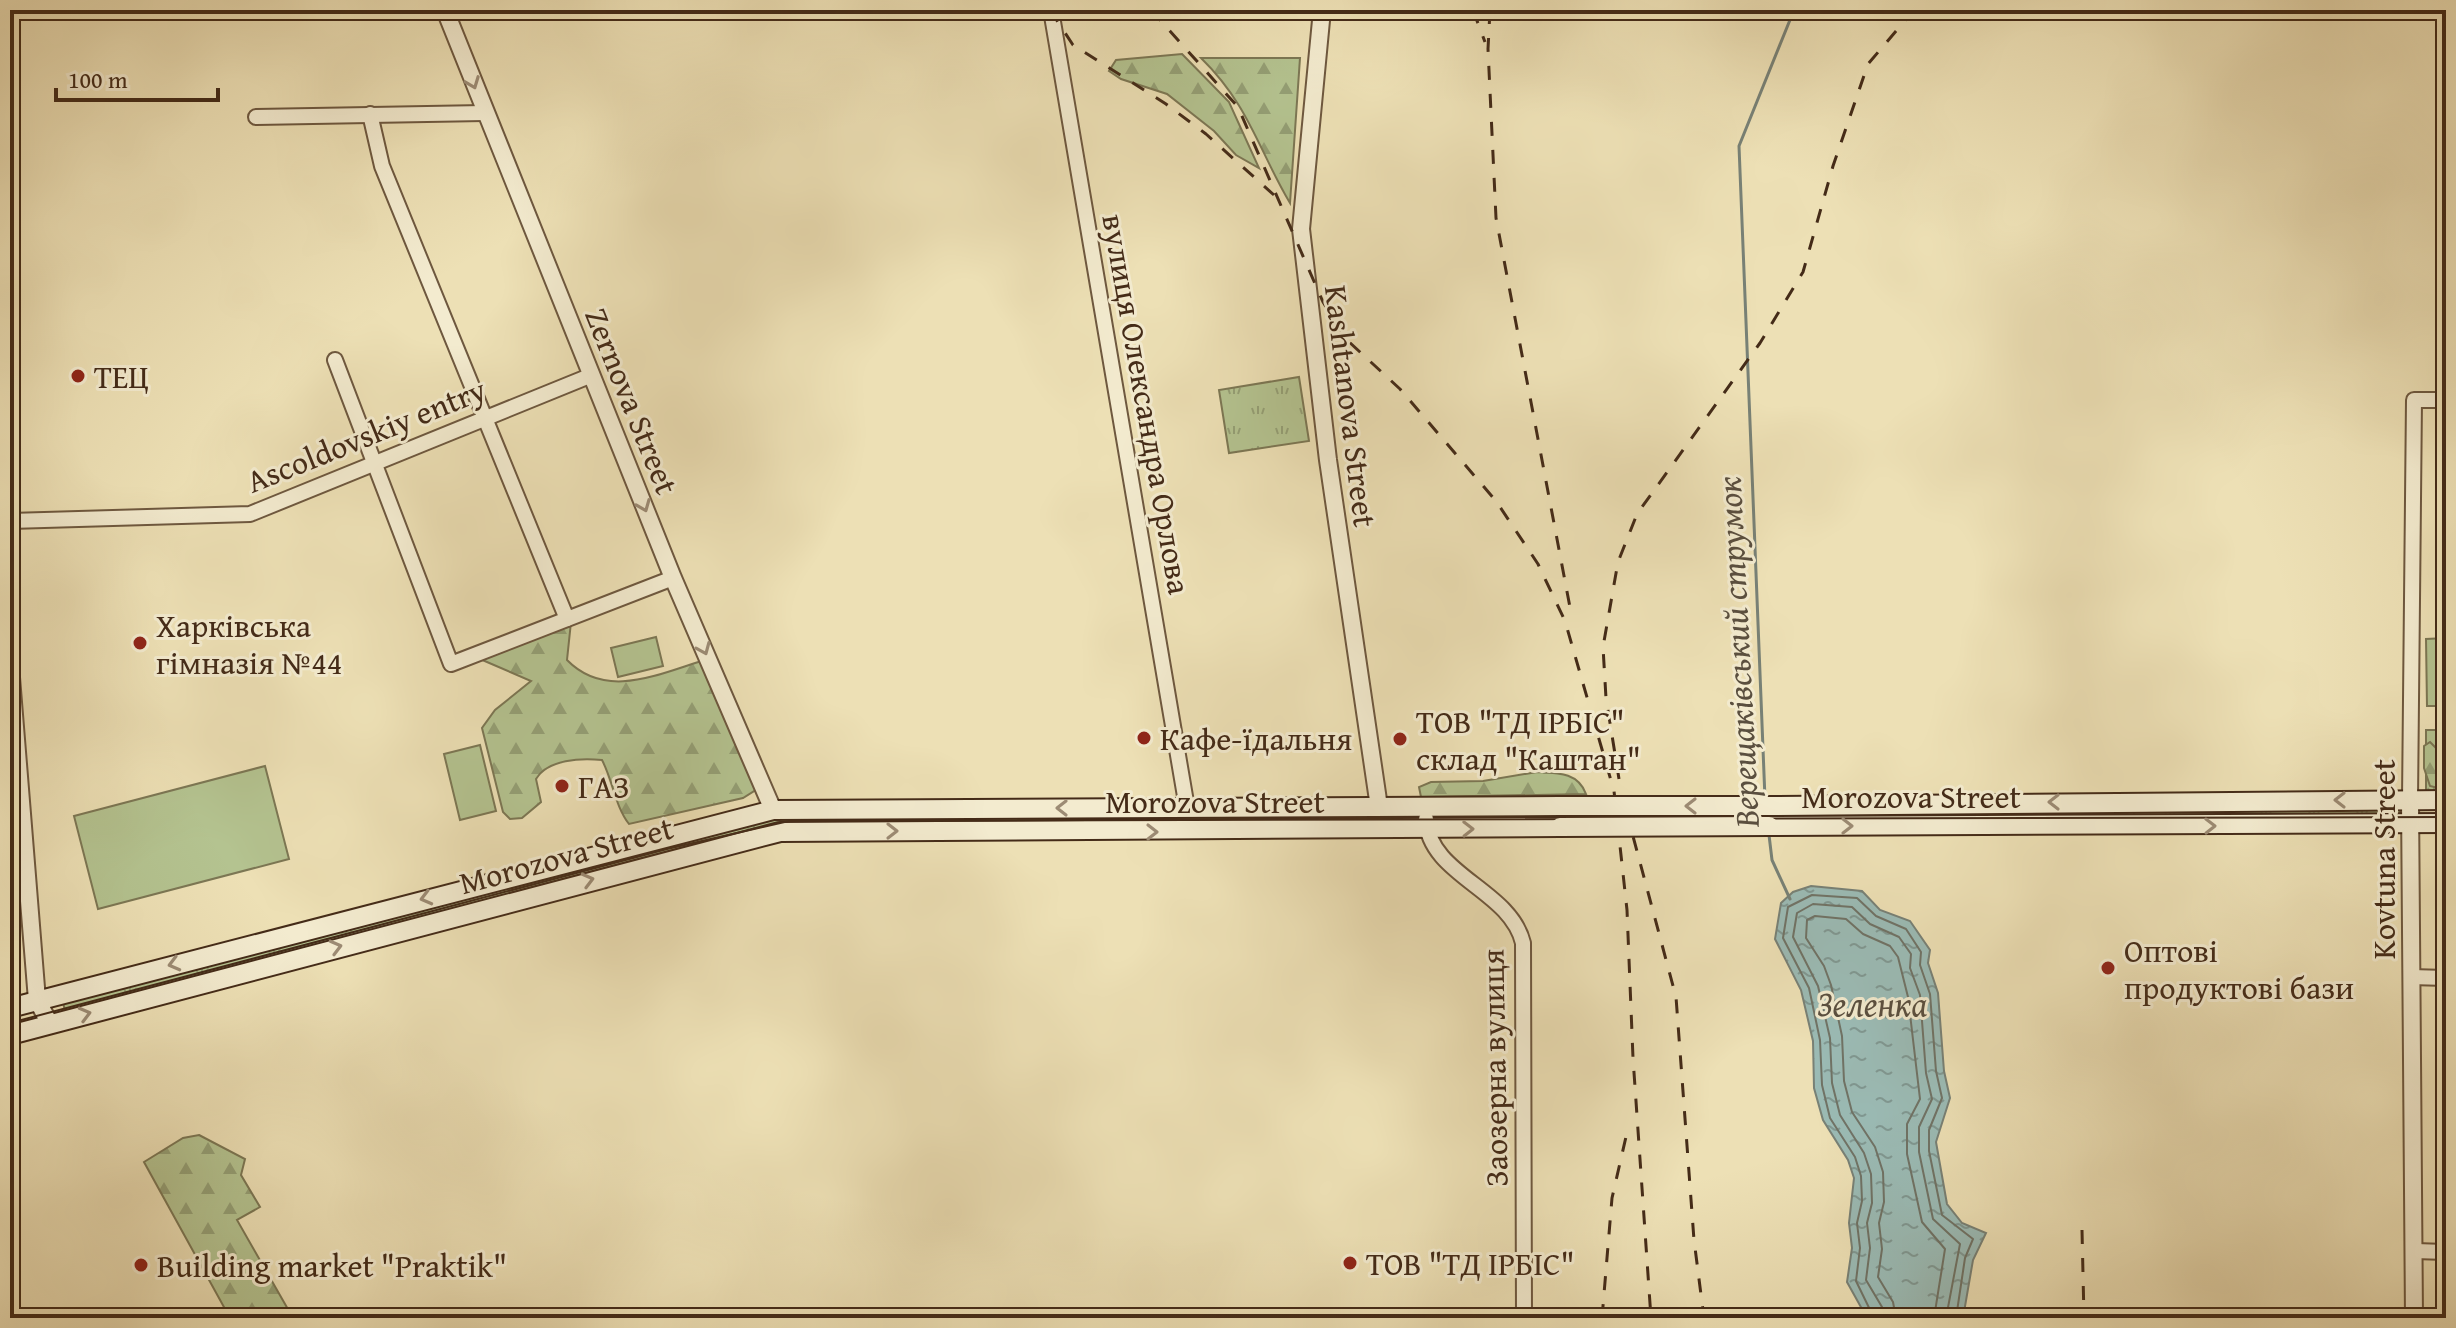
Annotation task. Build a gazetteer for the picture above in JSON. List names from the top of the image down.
{
  "streets": {
    "main road": ["Morozova Street"],
    "street": [
      "Zernova Street",
      "вулиця Олександра Орлова",
      "Kashtanova Street",
      "Ascoldovskiy entry",
      "Kovtuna Street",
      "Заозерна вулиця"
    ]
  },
  "crossings": [
    ["Zernova Street", "Ascoldovskiy entry"],
    ["Zernova Street", "Morozova Street"],
    ["вулиця Олександра Орлова", "Morozova Street"],
    ["Kashtanova Street", "Morozova Street"],
    ["Morozova Street", "Kovtuna Street"],
    ["Morozova Street", "Заозерна вулиця"]
  ],
  "water": ["Верещаківський струмок", "Зеленка"],
  "places": [
    "ТЕЦ",
    "Харківська гімназія №44",
    "Кафе-їдальня",
    "ТОВ \"ТД ІРБІС\" склад \"Каштан\"",
    "ГАЗ",
    "Оптові продуктові бази",
    "ТОВ \"ТД ІРБІС\"",
    "Building market \"Praktik\""
  ],
  "scale_bar": "100 m"
}
